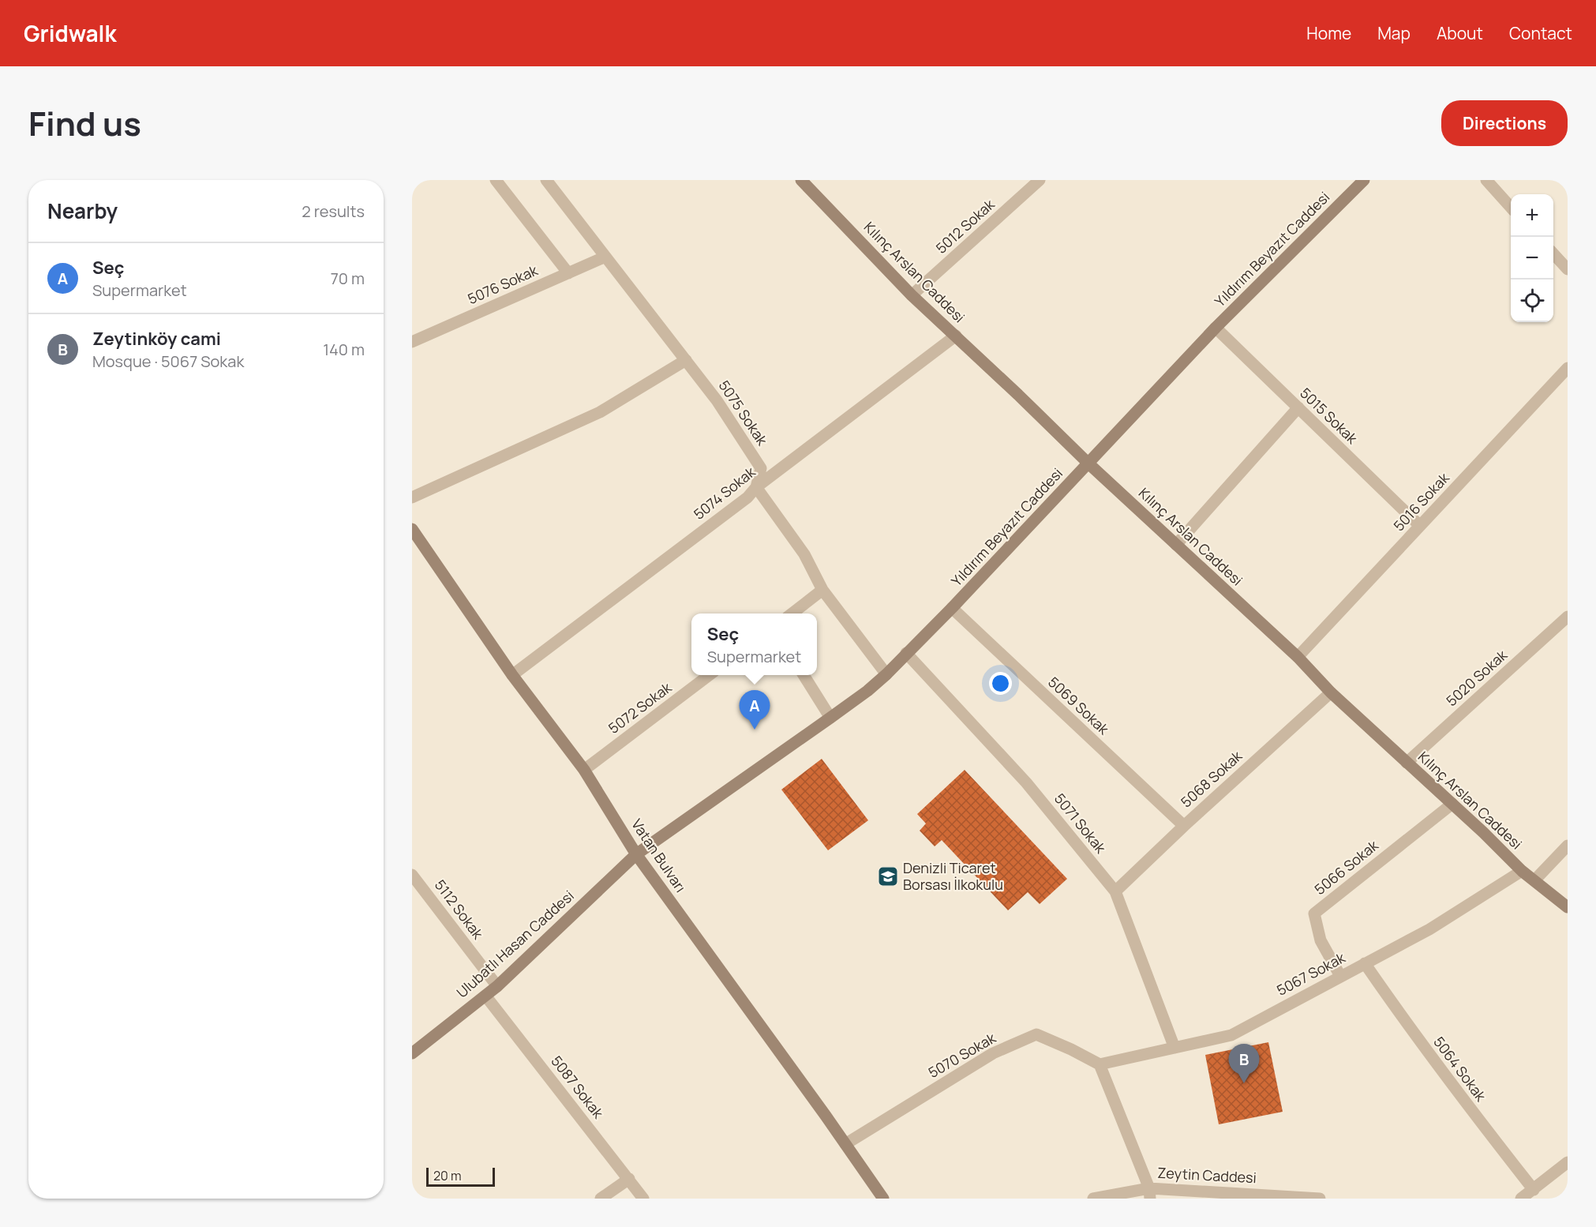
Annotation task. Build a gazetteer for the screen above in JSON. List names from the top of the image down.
{
  "streets": {
    "street": [
      "5012 Sokak",
      "Yıldırım Beyazıt Caddesi",
      "Kılınç Arslan Caddesi",
      "5076 Sokak",
      "5075 Sokak",
      "5015 Sokak",
      "5074 Sokak",
      "5016 Sokak",
      "5020 Sokak",
      "5069 Sokak",
      "5072 Sokak",
      "5068 Sokak",
      "5071 Sokak",
      "Vatan Bulvarı",
      "5066 Sokak",
      "5112 Sokak",
      "Ulubatlı Hasan Caddesi",
      "5067 Sokak",
      "5070 Sokak",
      "5064 Sokak",
      "5087 Sokak",
      "Zeytin Caddesi"
    ]
  },
  "crossings": [
    ["5012 Sokak", "Kılınç Arslan Caddesi"],
    ["Yıldırım Beyazıt Caddesi", "Kılınç Arslan Caddesi"],
    ["Yıldırım Beyazıt Caddesi", "5015 Sokak"],
    ["Yıldırım Beyazıt Caddesi", "5069 Sokak"],
    ["Yıldırım Beyazıt Caddesi", "5071 Sokak"],
    ["Yıldırım Beyazıt Caddesi", "Vatan Bulvarı"],
    ["Yıldırım Beyazıt Caddesi", "Ulubatlı Hasan Caddesi"],
    ["Kılınç Arslan Caddesi", "5074 Sokak"],
    ["Kılınç Arslan Caddesi", "5016 Sokak"],
    ["Kılınç Arslan Caddesi", "5020 Sokak"],
    ["Kılınç Arslan Caddesi", "5068 Sokak"],
    ["Kılınç Arslan Caddesi", "5066 Sokak"],
    ["Kılınç Arslan Caddesi", "5067 Sokak"],
    ["5076 Sokak", "5075 Sokak"],
    ["5075 Sokak", "5074 Sokak"],
    ["5015 Sokak", "5016 Sokak"],
    ["5074 Sokak", "Vatan Bulvarı"],
    ["5069 Sokak", "5068 Sokak"],
    ["5072 Sokak", "Vatan Bulvarı"],
    ["5068 Sokak", "5071 Sokak"],
    ["5071 Sokak", "5067 Sokak"],
    ["Vatan Bulvarı", "Ulubatlı Hasan Caddesi"],
    ["Vatan Bulvarı", "5070 Sokak"],
    ["5066 Sokak", "5067 Sokak"],
    ["5112 Sokak", "Ulubatlı Hasan Caddesi"],
    ["Ulubatlı Hasan Caddesi", "5087 Sokak"],
    ["5067 Sokak", "5070 Sokak"],
    ["5067 Sokak", "5064 Sokak"]
  ],
  "places": {
    "school or university": ["Denizli Ticaret Borsası İlkokulu"]
  },
  "scale_bar": "20 m",
  "page": {
    "header": "Gridwalk",
    "nav": [
      "Home",
      "Map",
      "About",
      "Contact"
    ],
    "title": "Find us",
    "buttons": "Directions",
    "heading": ["Nearby", "2 results"],
    "map_buttons": ["+", "−"],
    "list": [
      {
        "mark": "A",
        "name": "Seç",
        "note": "Supermarket",
        "value": "70 m"
      },
      {
        "mark": "B",
        "name": "Zeytinköy cami",
        "note": "Mosque · 5067 Sokak",
        "value": "140 m"
      }
    ],
    "popup": ["Seç", "Supermarket"],
    "pins": ["A", "B"],
    "scale": "20 m"
  }
}
